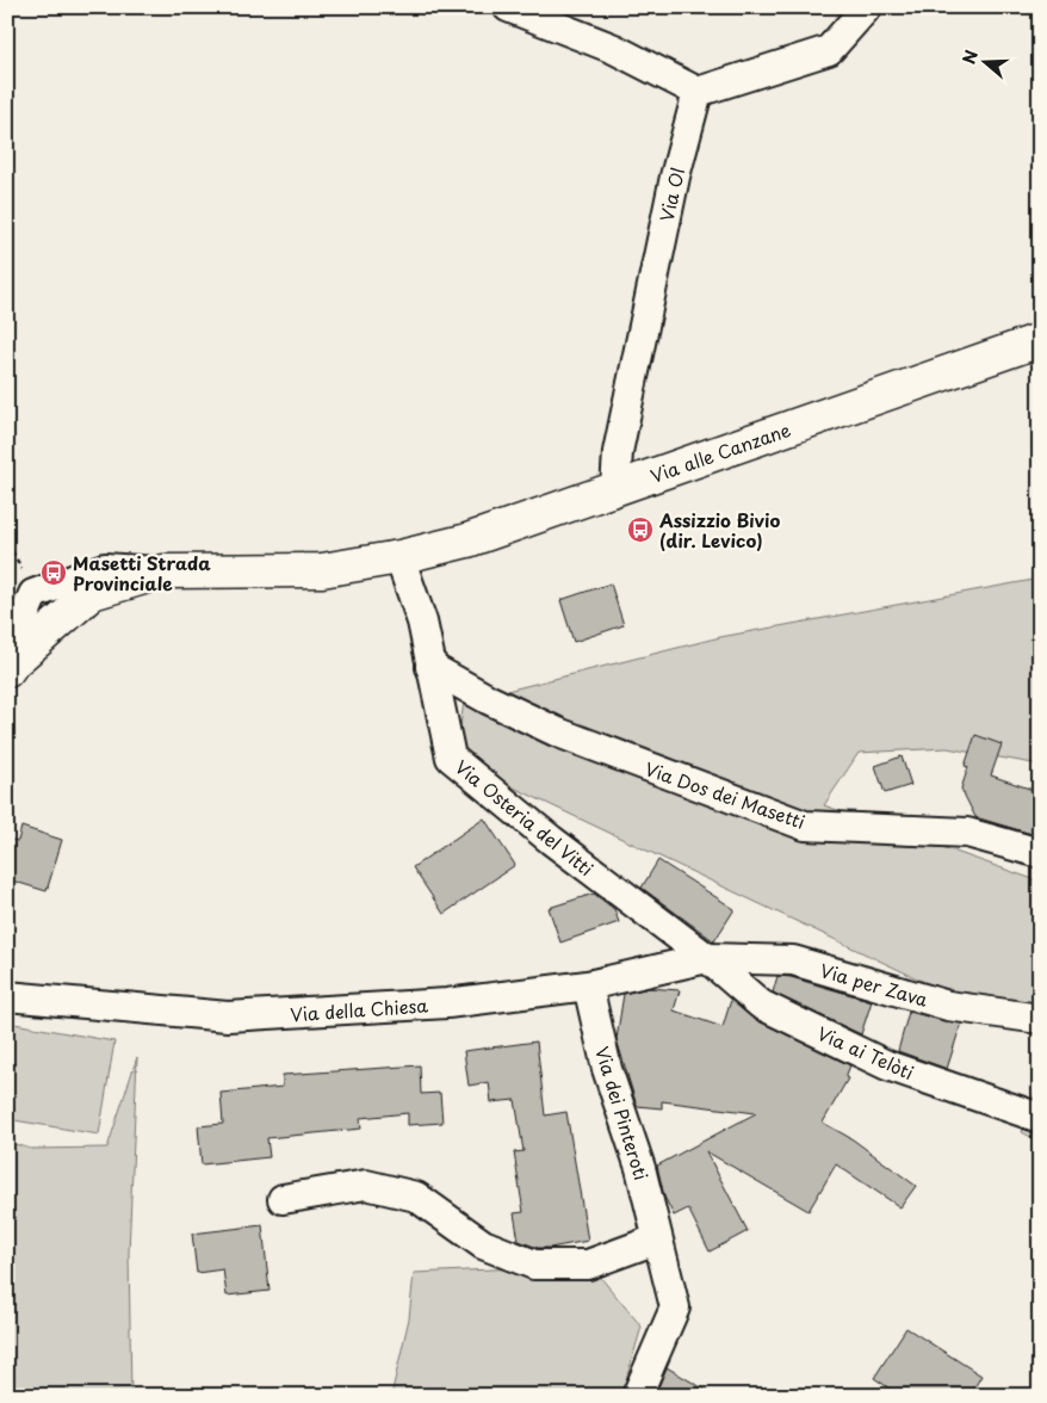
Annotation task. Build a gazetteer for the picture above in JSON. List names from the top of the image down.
{
  "streets": {
    "main road": ["Via alle Canzane"],
    "street": [
      "Via Ol",
      "Via Dos dei Masetti",
      "Via Osteria del Vitti",
      "Via per Zava",
      "Via della Chiesa",
      "Via ai Telòti",
      "Via dei Pinteroti"
    ]
  },
  "crossings": [
    ["Via Ol", "Via alle Canzane"],
    ["Via alle Canzane", "Via Osteria del Vitti"],
    ["Via Dos dei Masetti", "Via Osteria del Vitti"],
    ["Via Osteria del Vitti", "Via per Zava"],
    ["Via Osteria del Vitti", "Via della Chiesa"],
    ["Via Osteria del Vitti", "Via ai Telòti"],
    ["Via per Zava", "Via della Chiesa"],
    ["Via per Zava", "Via ai Telòti"],
    ["Via della Chiesa", "Via ai Telòti"],
    ["Via della Chiesa", "Via dei Pinteroti"]
  ],
  "places": {
    "bus stop": ["Assizzio Bivio (dir. Levico)", "Masetti Strada Provinciale"]
  },
  "north": "left"
}
